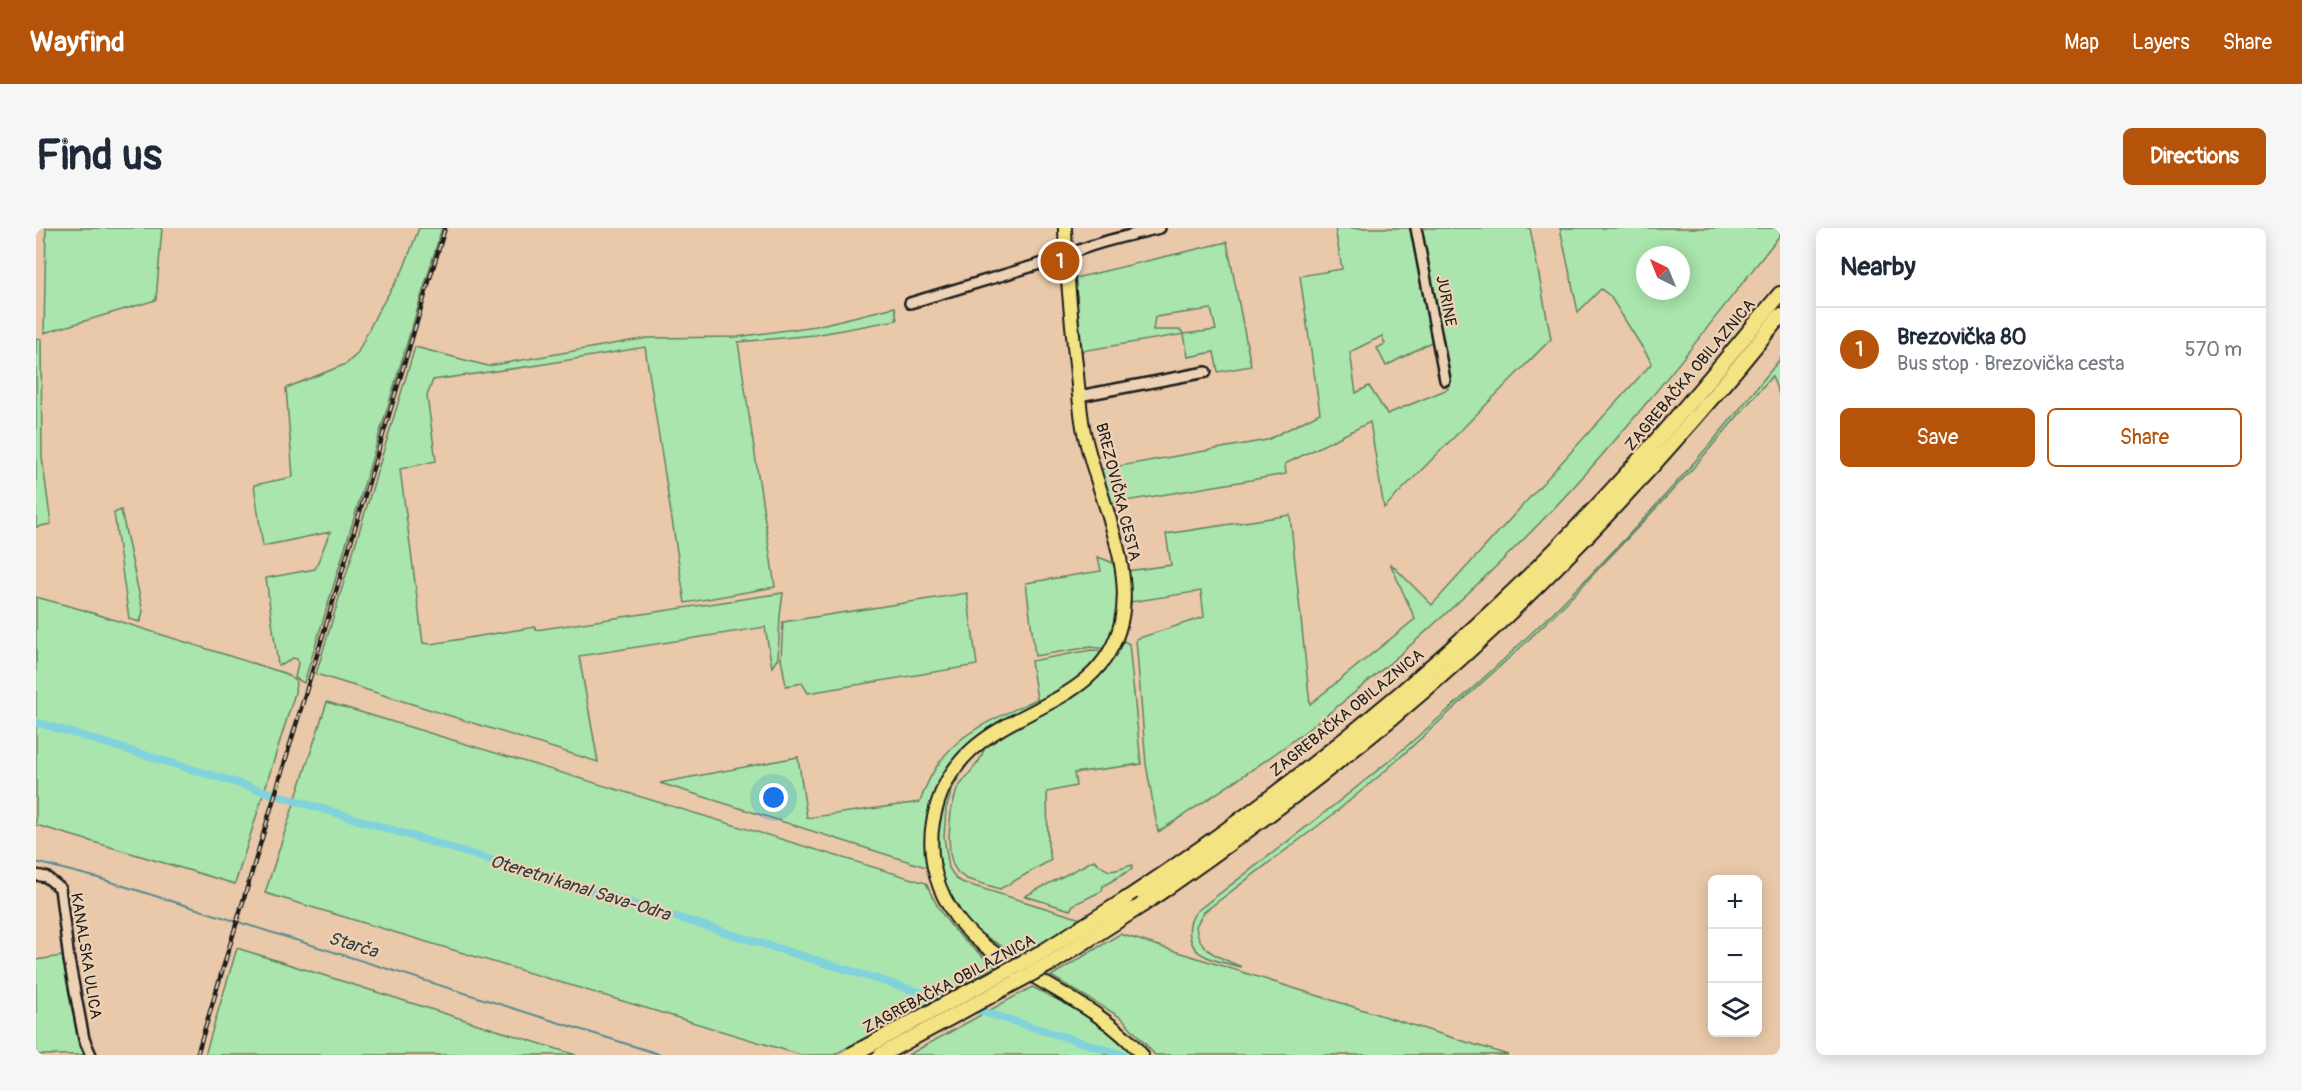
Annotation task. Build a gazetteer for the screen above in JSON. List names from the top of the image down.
{
  "streets": {
    "highway": ["ZAGREBAČKA OBILAZNICA"],
    "main road": ["BREZOVIČKA CESTA"],
    "street": ["JURINE", "KANALSKA ULICA"]
  },
  "water": ["Oteretni kanal Sava-Odra", "Starča"],
  "north": "top left",
  "page": {
    "header": "Wayfind",
    "nav": ["Map", "Layers", "Share"],
    "buttons": [
      "Directions",
      ["Save", "Share"]
    ],
    "title": "Find us",
    "heading": "Nearby",
    "pins": "1",
    "list": [
      {
        "mark": "1",
        "name": "Brezovička 80",
        "note": "Bus stop · Brezovička cesta",
        "value": "570 m"
      }
    ],
    "map_buttons": ["+", "−"]
  }
}
